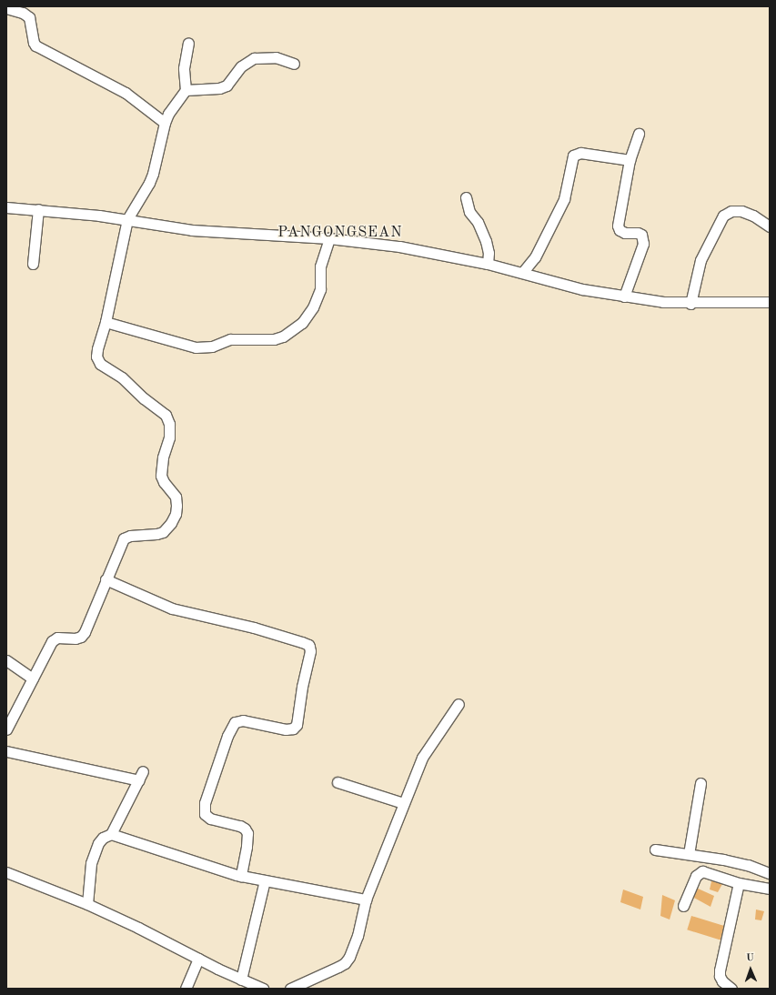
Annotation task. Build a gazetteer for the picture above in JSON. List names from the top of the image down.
{
  "districts": ["PANGONGSEAN"],
  "north": "top"
}
